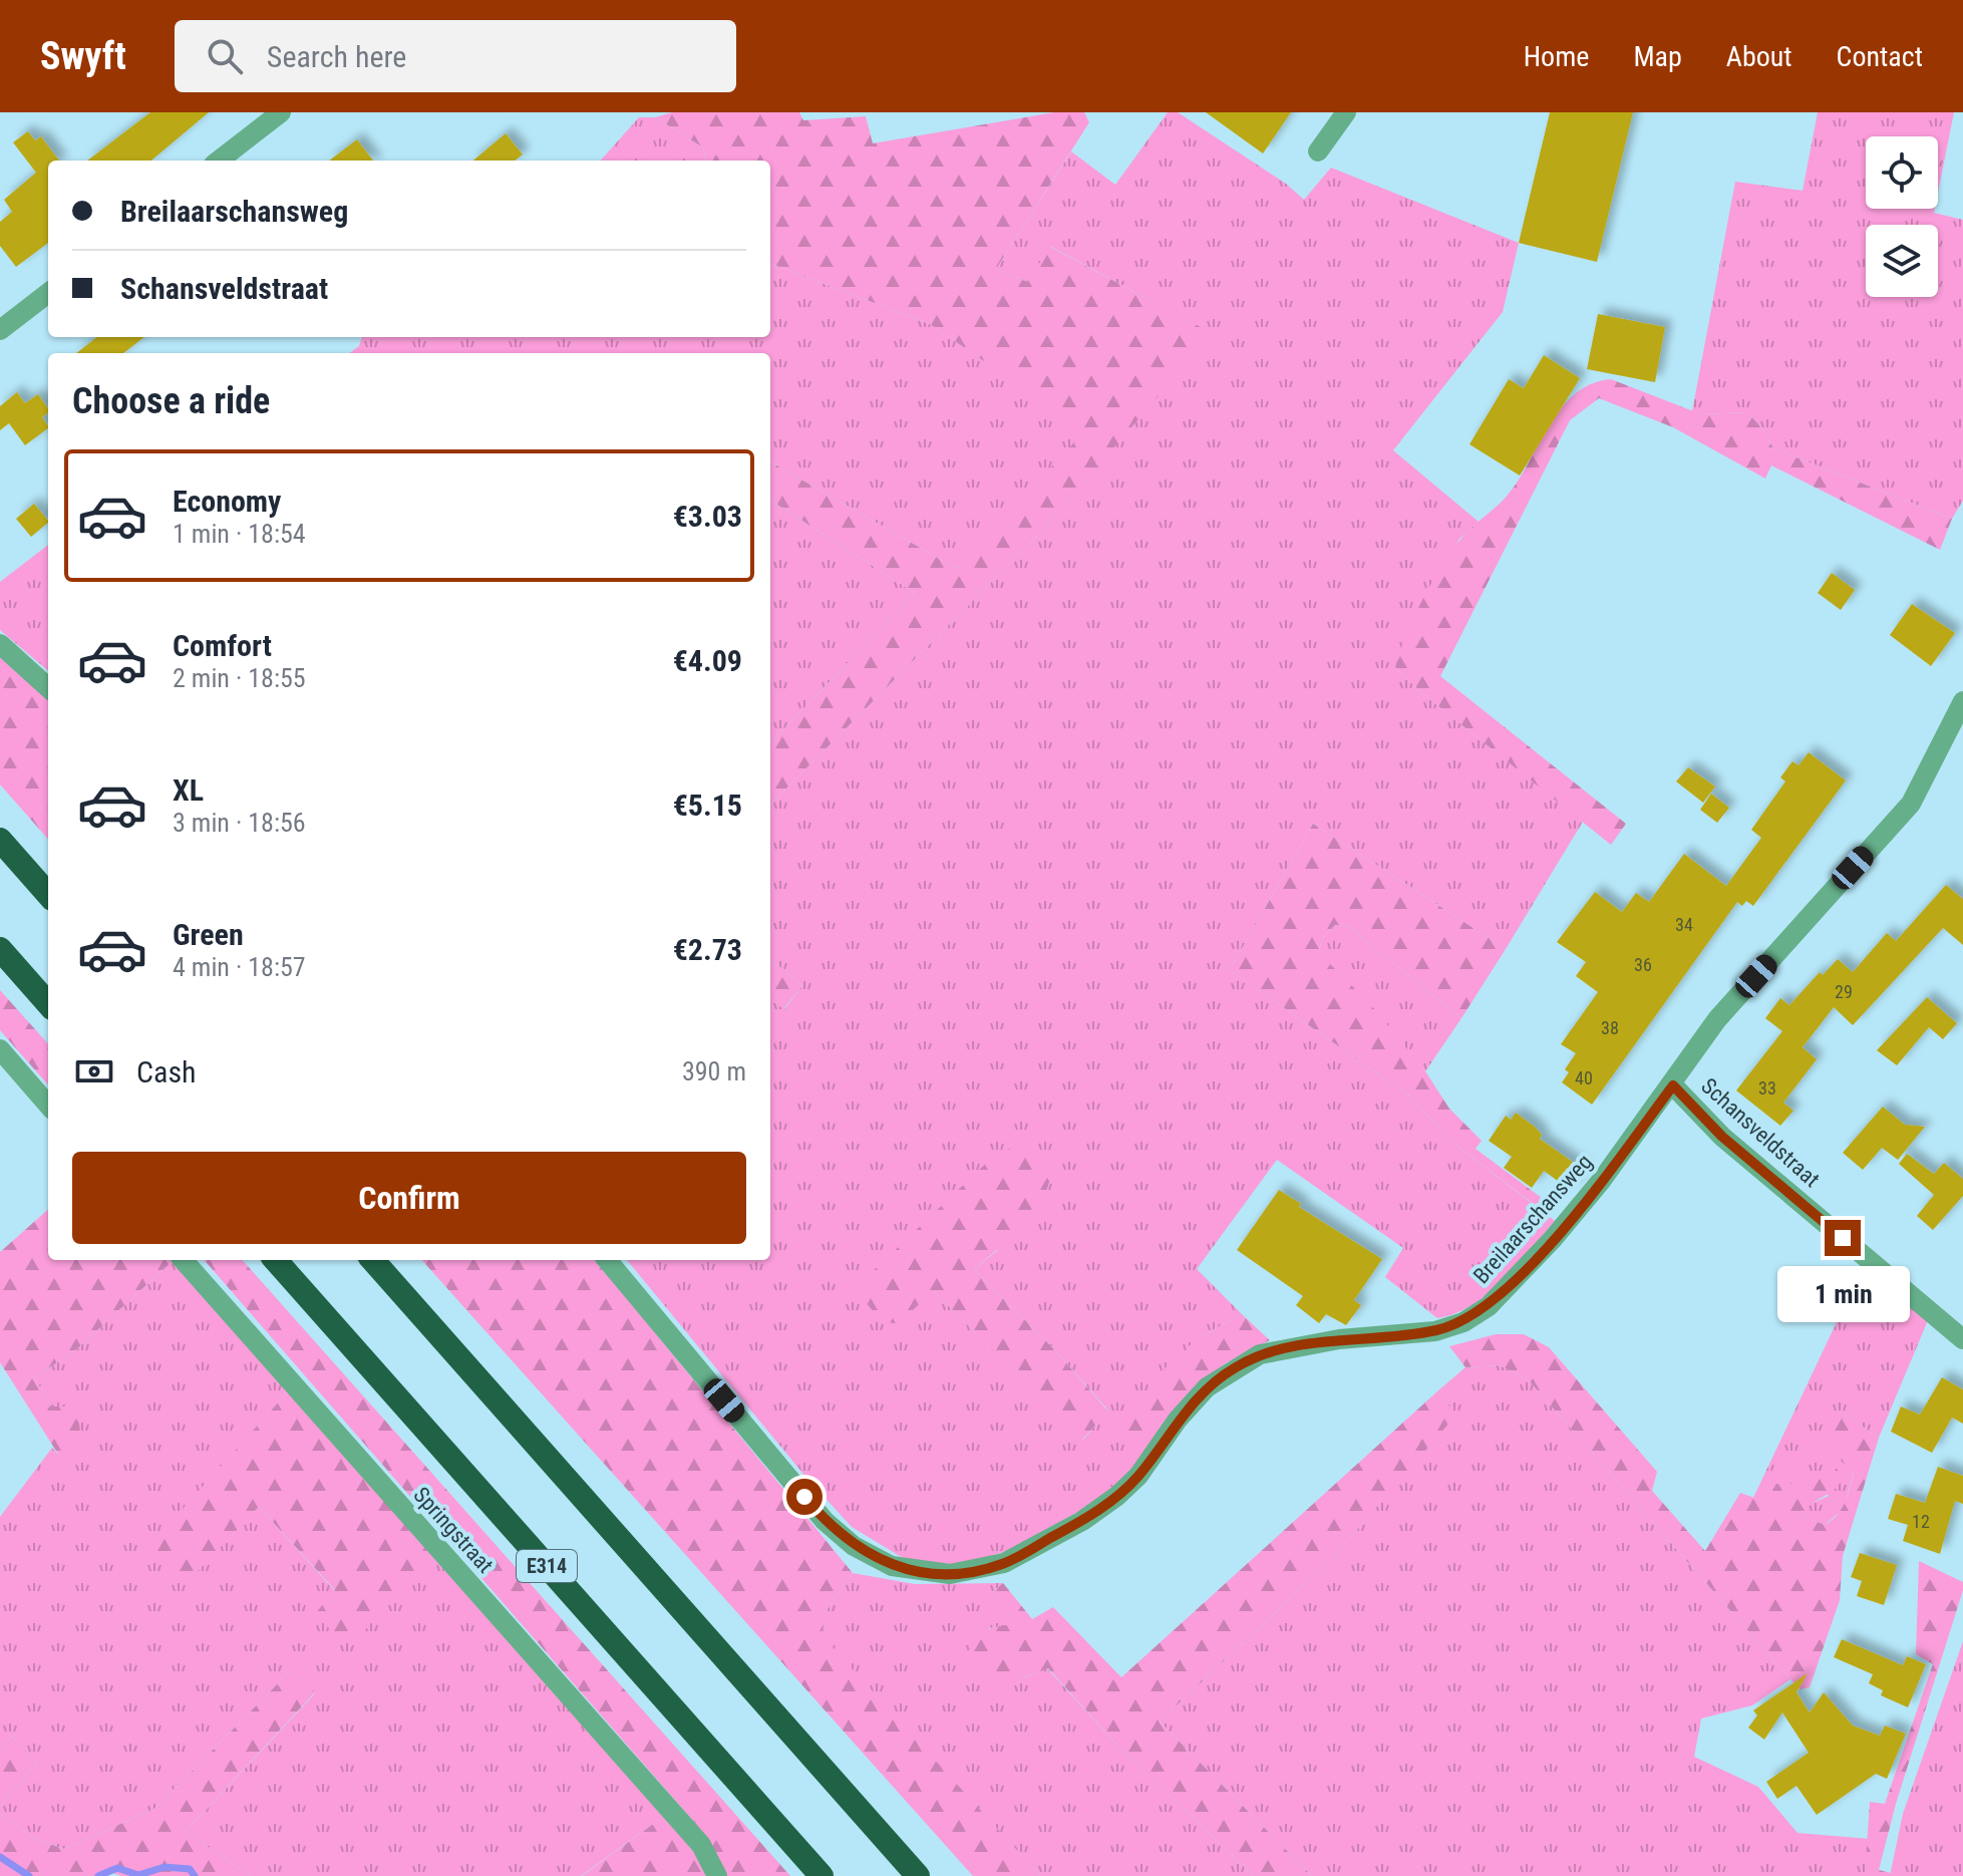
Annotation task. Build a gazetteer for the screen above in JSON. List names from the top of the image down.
{
  "streets": {
    "highway": ["E314"],
    "street": ["Schansveldstraat", "Breilaarschansweg", "Springstraat"]
  },
  "crossings": [
    ["Schansveldstraat", "Breilaarschansweg"]
  ],
  "house_numbers": [
    "34",
    "36",
    "29",
    "38",
    "40",
    "33",
    "12"
  ],
  "page": {
    "header": "Swyft",
    "search": "Search here",
    "nav": [
      "Home",
      "Map",
      "About",
      "Contact"
    ],
    "banner": ["Breilaarschansweg", "Schansveldstraat"],
    "heading": "Choose a ride",
    "list": [
      {
        "name": "Economy",
        "note": "1 min · 18:54",
        "value": "€3.03"
      },
      {
        "name": "Comfort",
        "note": "2 min · 18:55",
        "value": "€4.09"
      },
      {
        "name": "XL",
        "note": "3 min · 18:56",
        "value": "€5.15"
      },
      {
        "name": "Green",
        "note": "4 min · 18:57",
        "value": "€2.73"
      }
    ],
    "pay": ["Cash", "390 m"],
    "buttons": "Confirm",
    "bubble": "1 min"
  }
}
